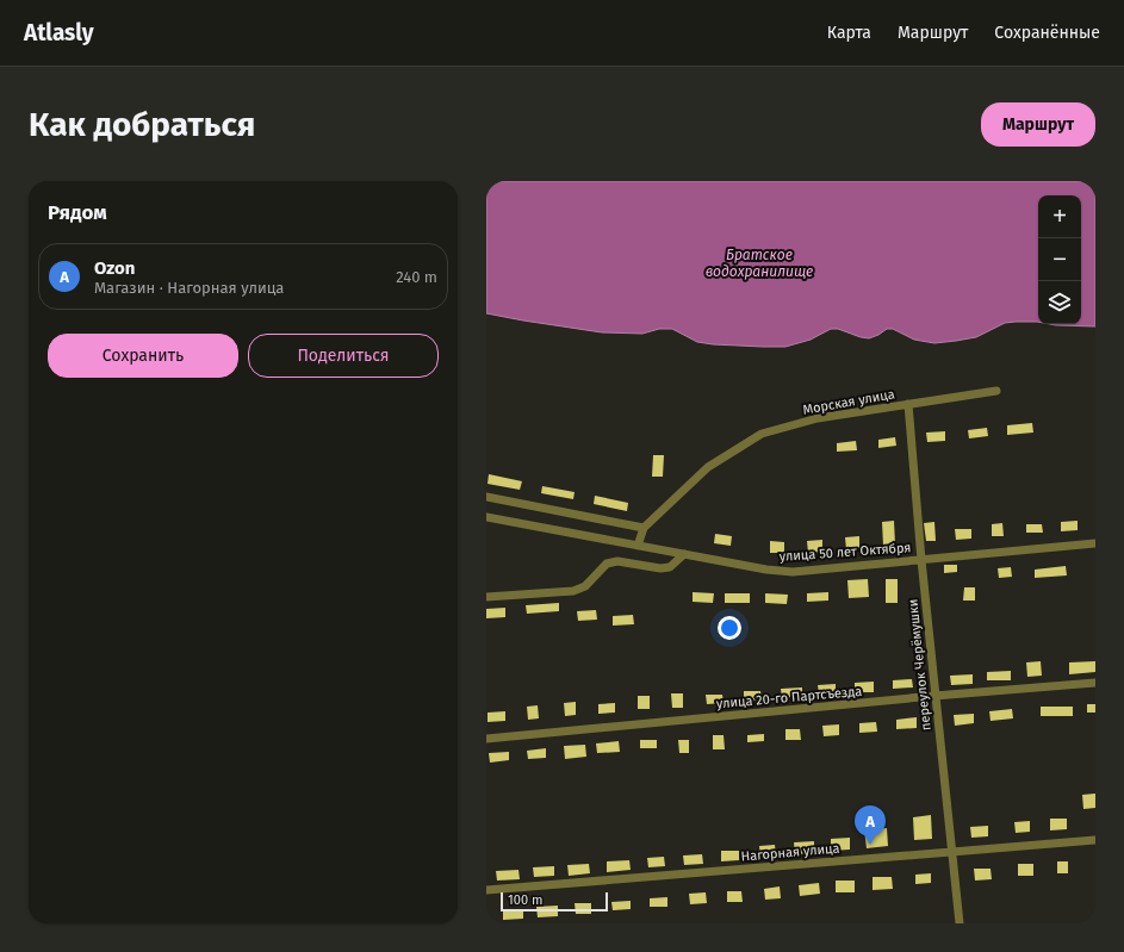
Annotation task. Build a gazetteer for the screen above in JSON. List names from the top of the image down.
{
  "streets": {
    "street": [
      "Морская улица",
      "улица 50 лет Октября",
      "переулок Черёмушки",
      "улица 20-го Партсъезда",
      "Нагорная улица"
    ]
  },
  "crossings": [
    ["Морская улица", "улица 50 лет Октября"],
    ["Морская улица", "переулок Черёмушки"],
    ["улица 50 лет Октября", "переулок Черёмушки"],
    ["переулок Черёмушки", "улица 20-го Партсъезда"],
    ["переулок Черёмушки", "Нагорная улица"]
  ],
  "water": ["Братское водохранилище"],
  "scale_bar": "100 m",
  "page": {
    "header": "Atlasly",
    "nav": ["Карта", "Маршрут", "Сохранённые"],
    "buttons": [
      "Маршрут",
      ["Сохранить", "Поделиться"]
    ],
    "title": "Как добраться",
    "heading": "Рядом",
    "map_buttons": ["+", "−"],
    "list": [
      {
        "mark": "A",
        "name": "Ozon",
        "note": "Магазин · Нагорная улица",
        "value": "240 m"
      }
    ],
    "pins": "A",
    "scale": "100 m"
  }
}
